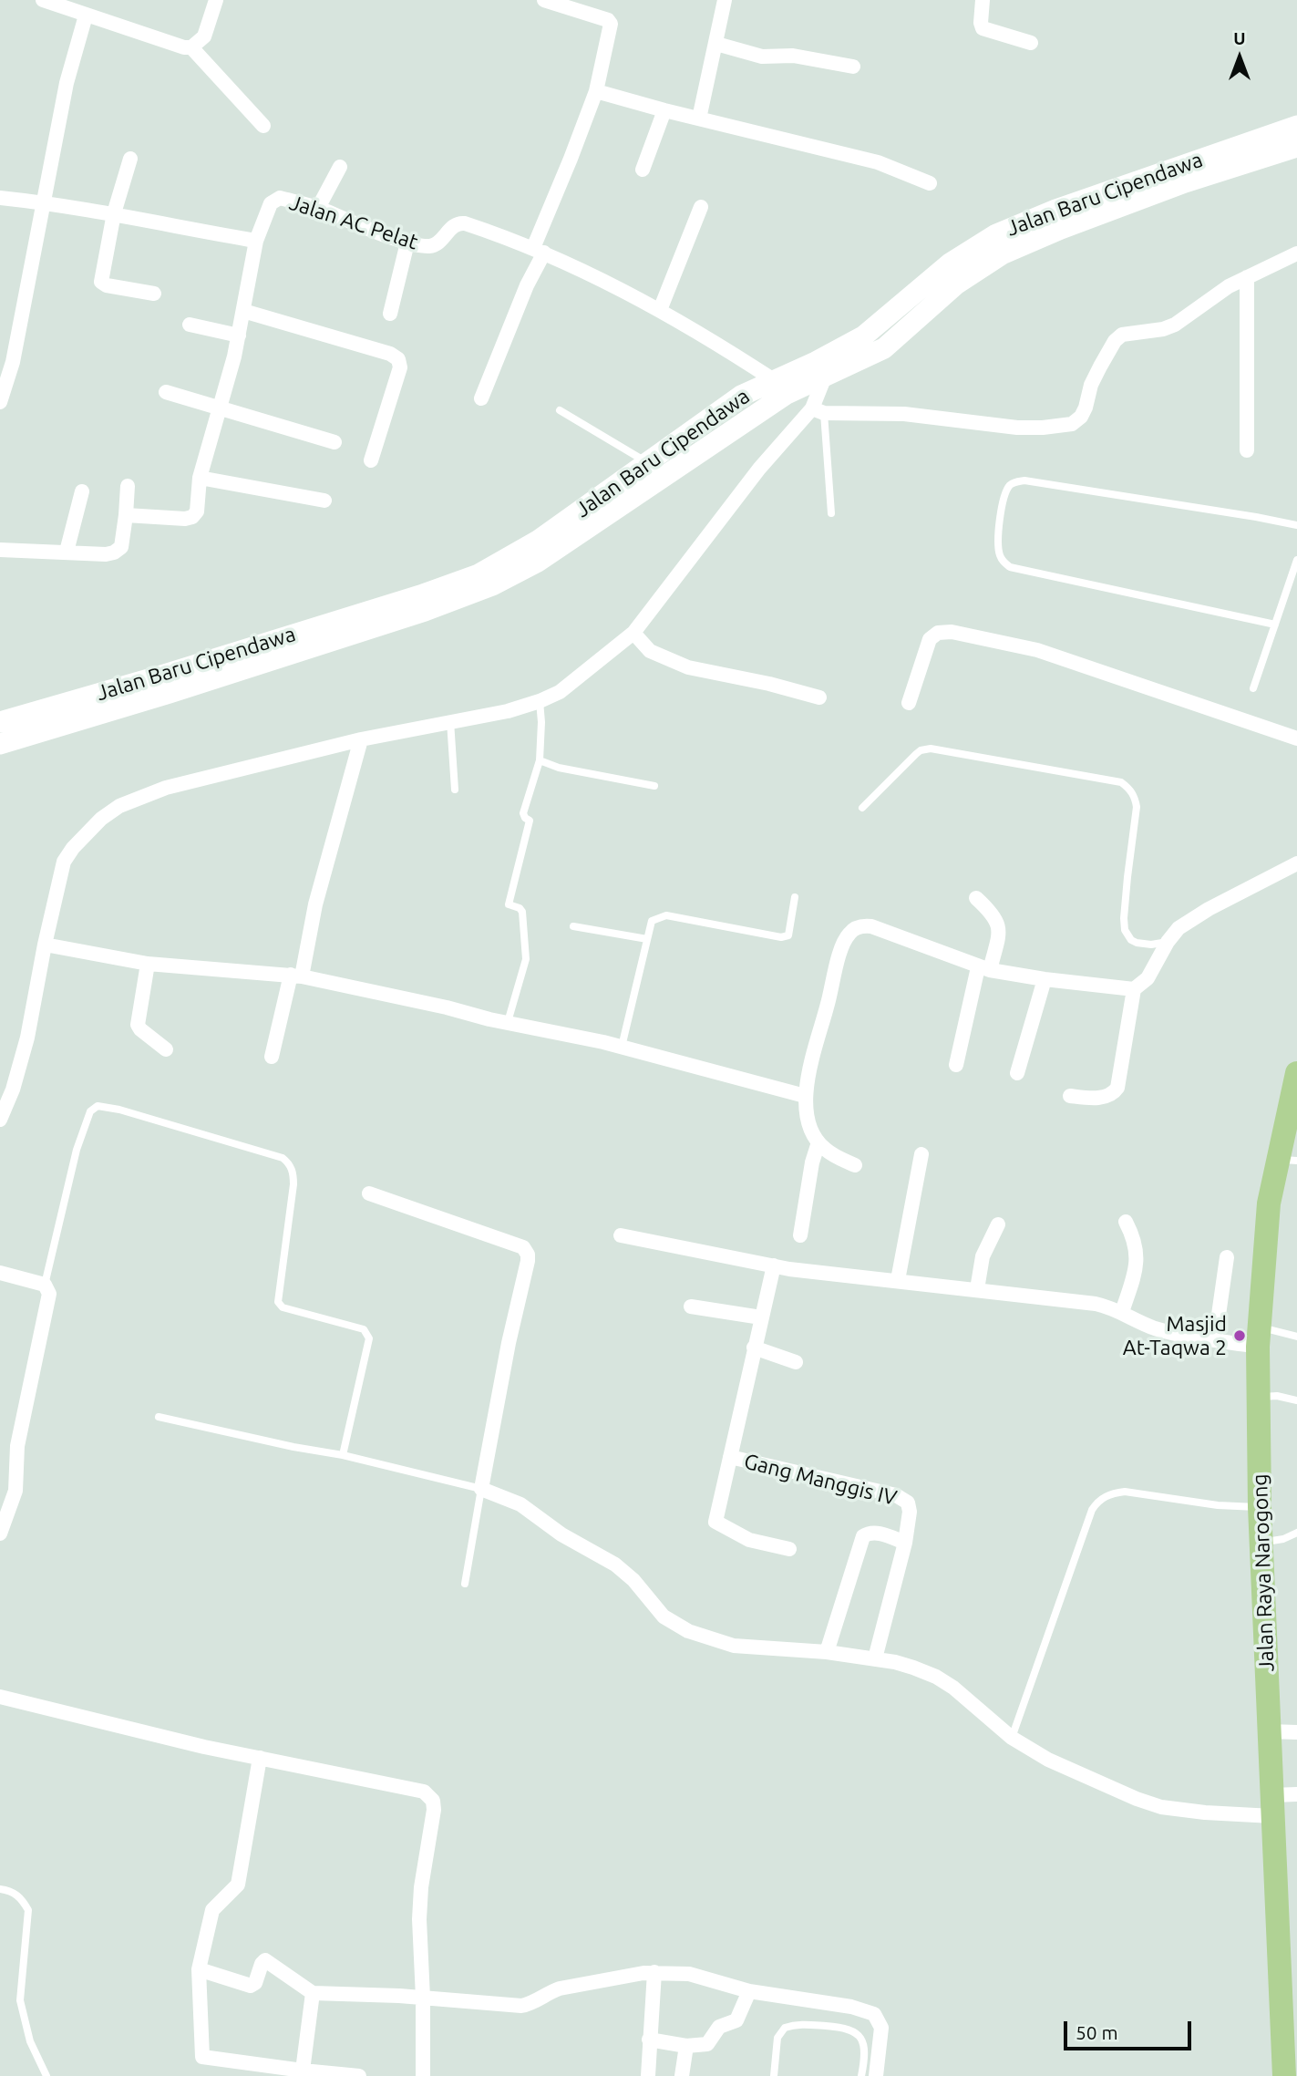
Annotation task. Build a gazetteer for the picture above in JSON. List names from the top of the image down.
{
  "streets": {
    "main road": ["Jalan Baru Cipendawa", "Jalan Raya Narogong"],
    "street": ["Jalan AC Pelat", "Gang Manggis IV"]
  },
  "places": ["Masjid At-Taqwa 2"],
  "scale_bar": "50 m",
  "north": "top"
}
